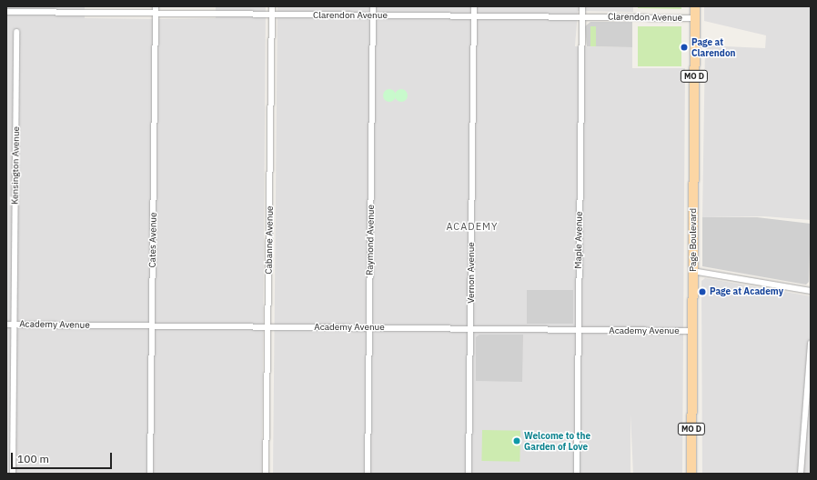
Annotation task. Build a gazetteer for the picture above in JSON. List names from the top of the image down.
{
  "streets": {
    "main road": ["MO D", "Page Boulevard"],
    "street": [
      "Clarendon Avenue",
      "Kensington Avenue",
      "Cates Avenue",
      "Cabanne Avenue",
      "Raymond Avenue",
      "Maple Avenue",
      "Vernon Avenue",
      "Academy Avenue"
    ]
  },
  "crossings": [
    ["Clarendon Avenue", "Cates Avenue"],
    ["Clarendon Avenue", "Cabanne Avenue"],
    ["Clarendon Avenue", "Raymond Avenue"],
    ["Clarendon Avenue", "Maple Avenue"],
    ["Clarendon Avenue", "Page Boulevard"],
    ["Clarendon Avenue", "Vernon Avenue"],
    ["Kensington Avenue", "Academy Avenue"],
    ["Cates Avenue", "Academy Avenue"],
    ["Cabanne Avenue", "Academy Avenue"],
    ["Raymond Avenue", "Academy Avenue"],
    ["Maple Avenue", "Academy Avenue"],
    ["Page Boulevard", "Academy Avenue"],
    ["Vernon Avenue", "Academy Avenue"]
  ],
  "districts": ["ACADEMY"],
  "places": ["Page at Clarendon", "Page at Academy", "Welcome to the Garden of Love"],
  "scale_bar": "100 m"
}
